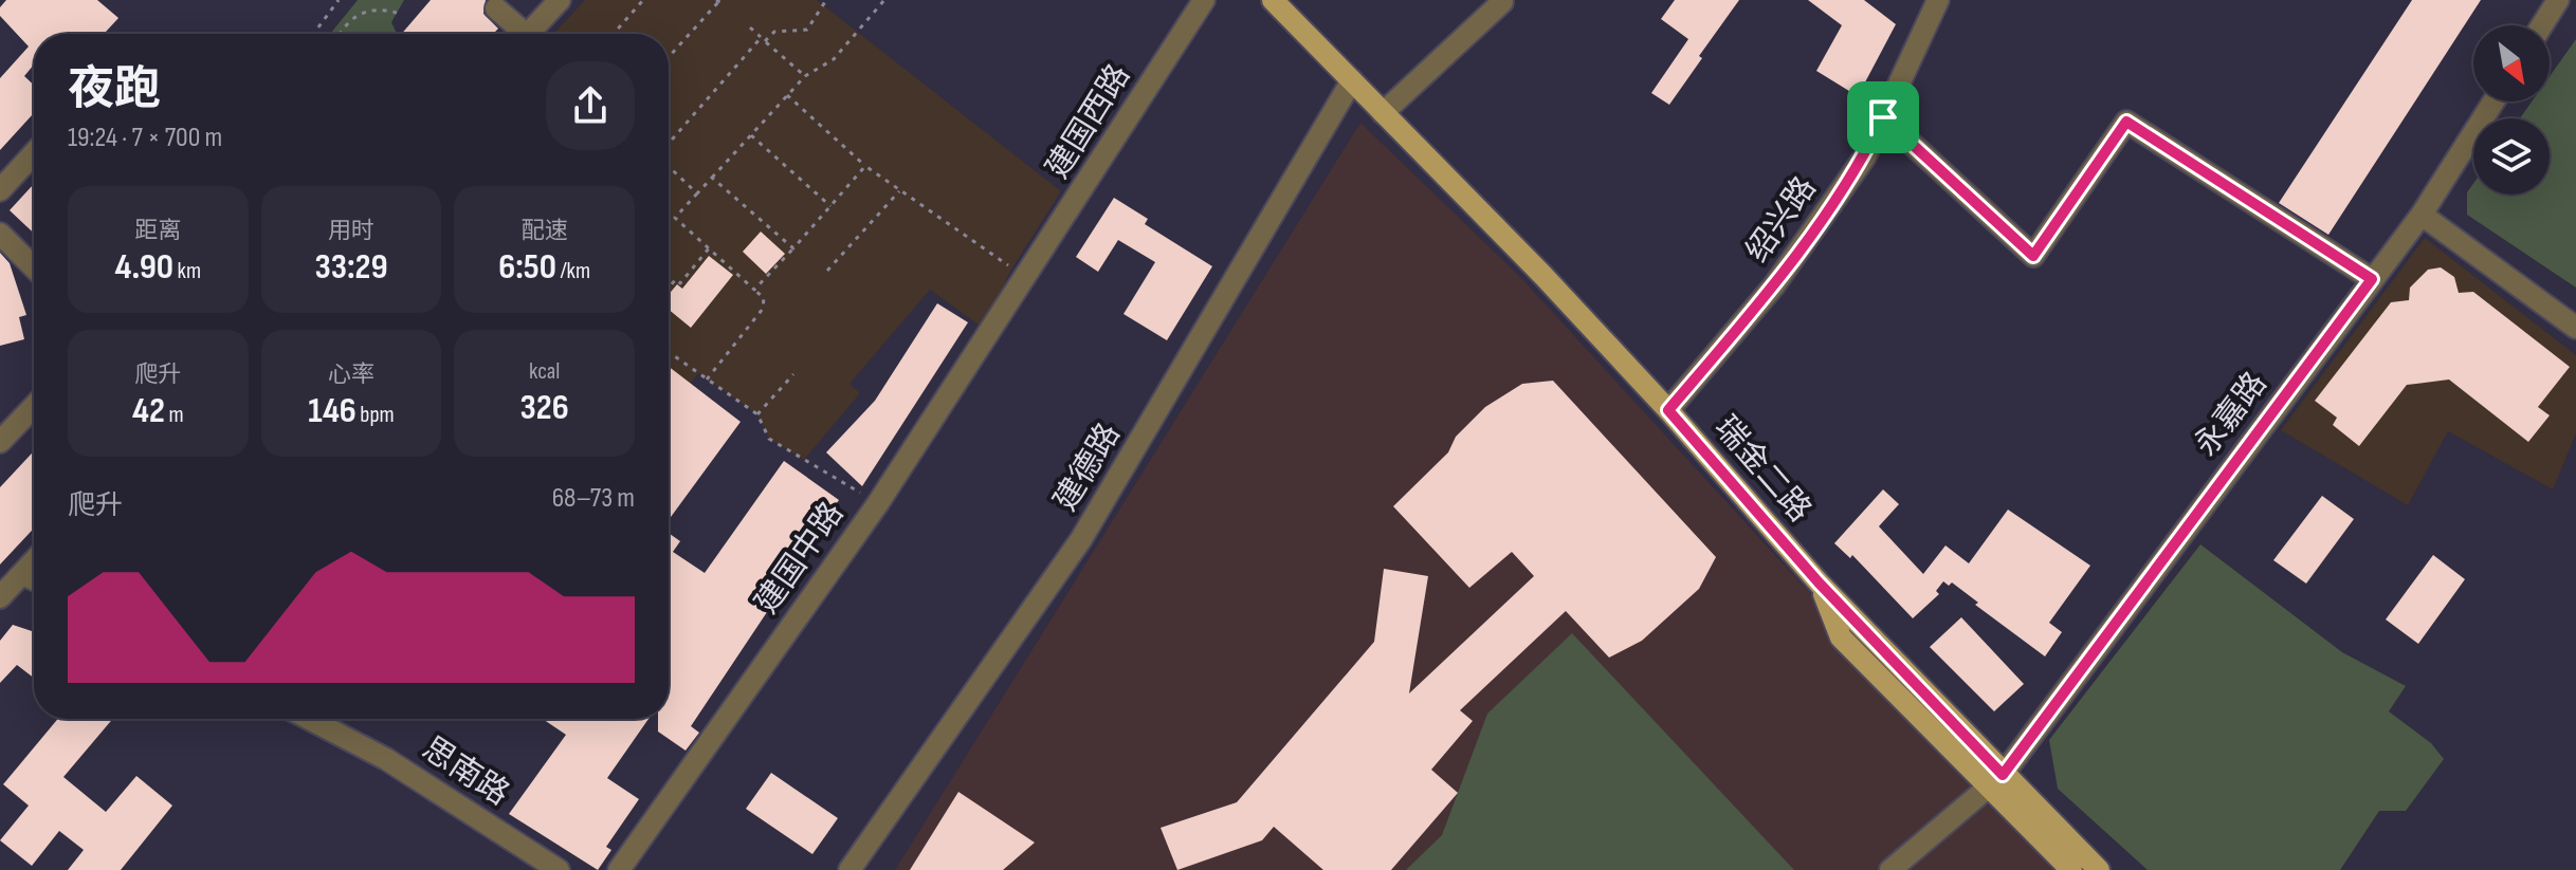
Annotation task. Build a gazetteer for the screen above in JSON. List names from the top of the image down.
{
  "streets": {
    "main road": ["瑞金二路"],
    "street": [
      "建国西路",
      "绍兴路",
      "永嘉路",
      "建德路",
      "建国中路",
      "思南路"
    ]
  },
  "crossings": [
    ["建国西路", "建国中路"],
    ["绍兴路", "瑞金二路"],
    ["永嘉路", "瑞金二路"],
    ["建德路", "瑞金二路"]
  ],
  "north": "bottom right",
  "page": {
    "heading": ["夜跑", "19:24 · 7 × 700 m"],
    "stats": [
      ["距离", "4.90 km"],
      ["用时", "33:29"],
      ["配速", "6:50 /km"],
      ["爬升", "42 m"],
      ["心率", "146 bpm"],
      ["kcal", "326"]
    ],
    "chart": ["爬升", "68–73 m"]
  }
}
